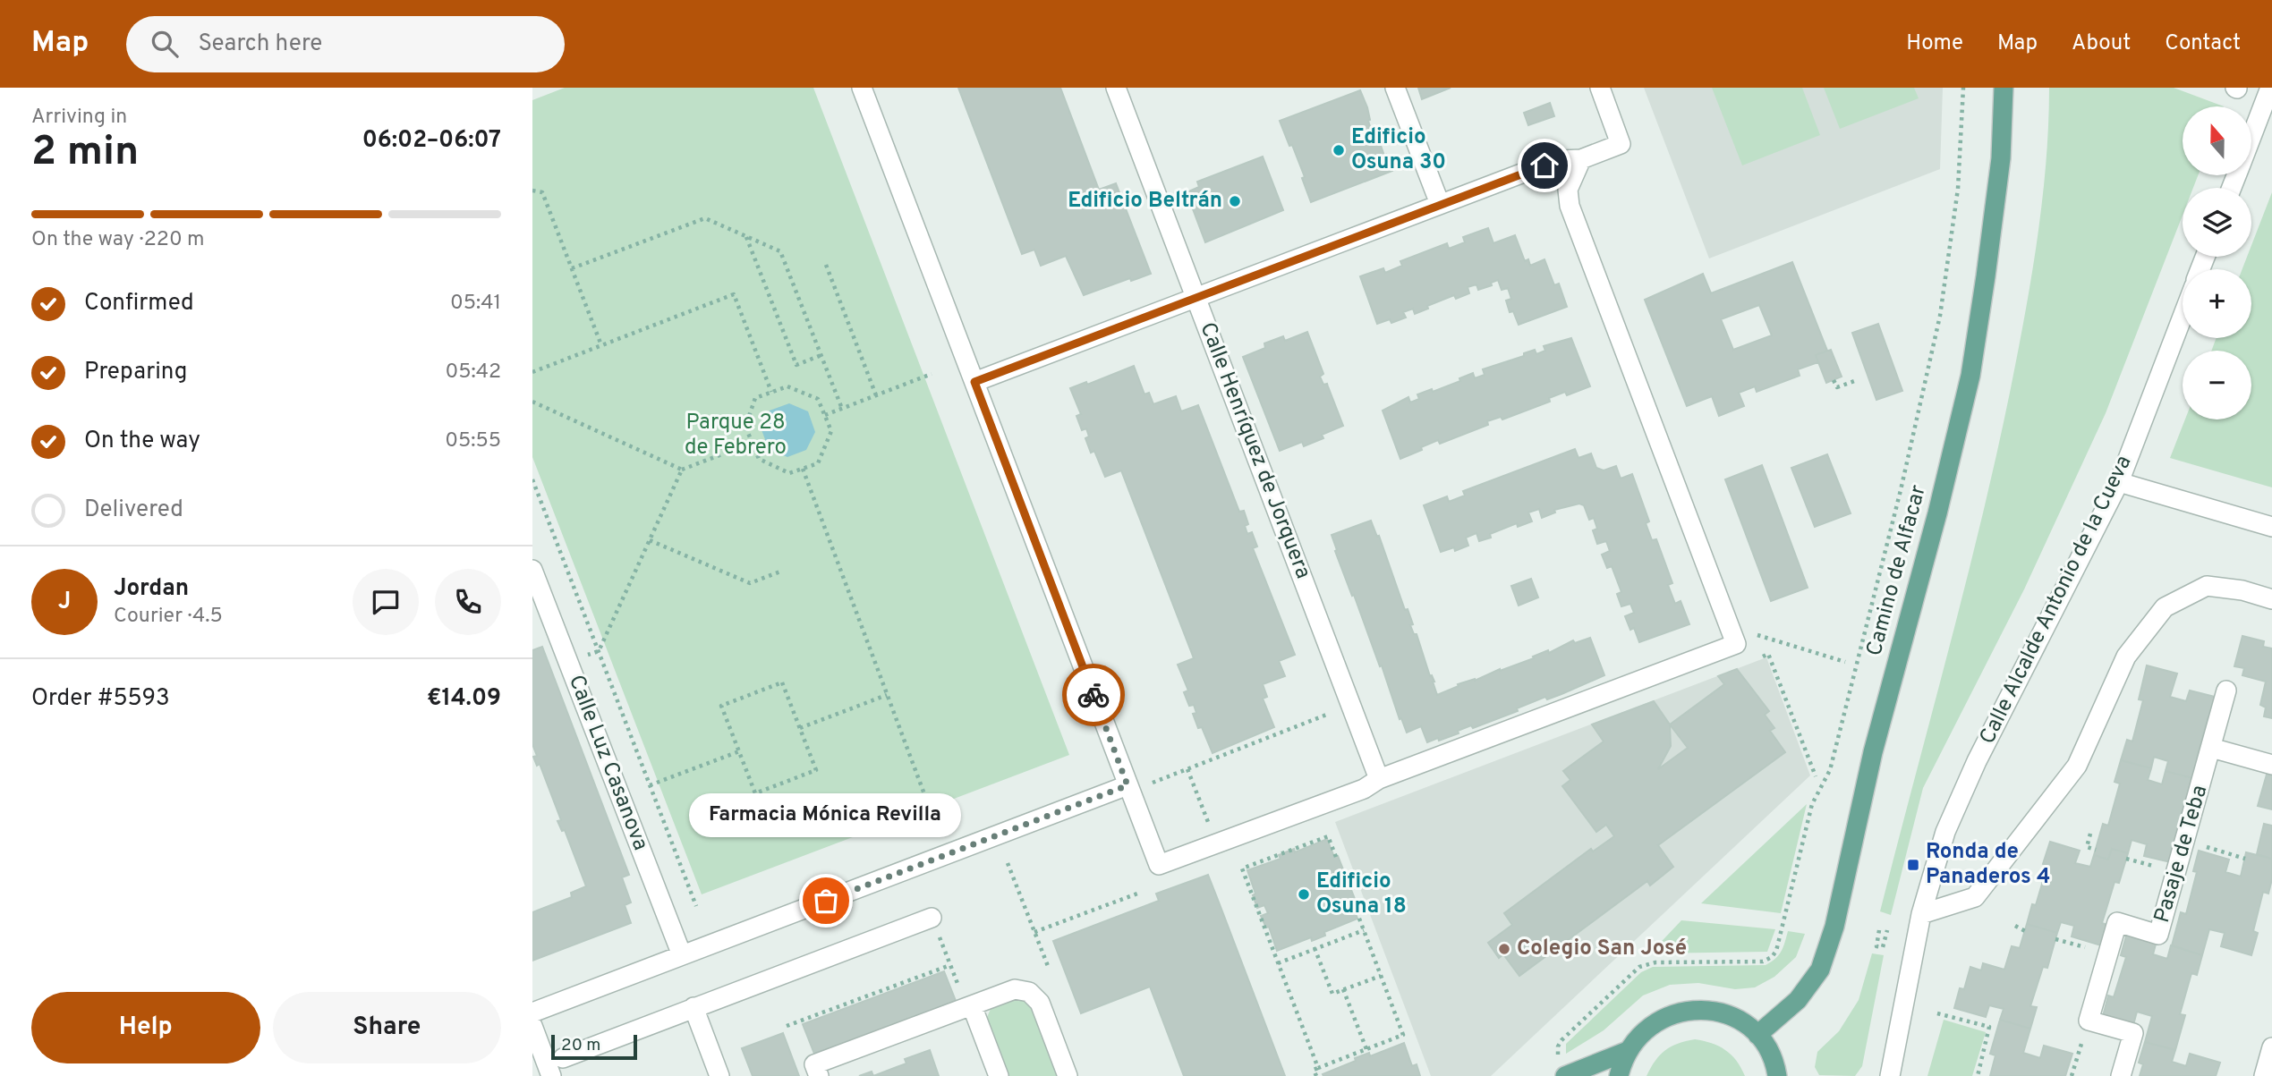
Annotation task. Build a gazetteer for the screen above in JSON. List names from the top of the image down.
{
  "streets": {
    "main road": ["Camino de Alfacar"],
    "street": [
      "Calle Henríquez de Jorquera",
      "Calle Alcalde Antonio de la Cueva",
      "Calle Luz Casanova",
      "Pasaje de Teba"
    ]
  },
  "parks": ["Parque 28 de Febrero"],
  "places": {
    "other": [
      "Edificio Osuna 30",
      "Edificio Beltrán",
      "Edificio Osuna 18",
      "Farmacia Mónica Revilla",
      "Colegio San José"
    ],
    "transit": ["Ronda de Panaderos 4"]
  },
  "scale_bar": "20 m",
  "north": "top",
  "page": {
    "header": "Map",
    "search": "Search here",
    "nav": [
      "Home",
      "Map",
      "About",
      "Contact"
    ],
    "heading": ["2 min", "Arriving in", "06:02–06:07"],
    "panel": [
      "Jordan",
      "Courier · 4.5",
      "Order #5593",
      "€14.09"
    ],
    "map_buttons": ["+", "−"],
    "bar": "On the way · 220 m",
    "list": [
      ["Confirmed", "05:41"],
      ["Preparing", "05:42"],
      ["On the way", "05:55"],
      "Delivered"
    ],
    "round": "J",
    "bubble": "Farmacia Mónica Revilla",
    "buttons": ["Help", "Share"],
    "scale": "20 m"
  }
}
